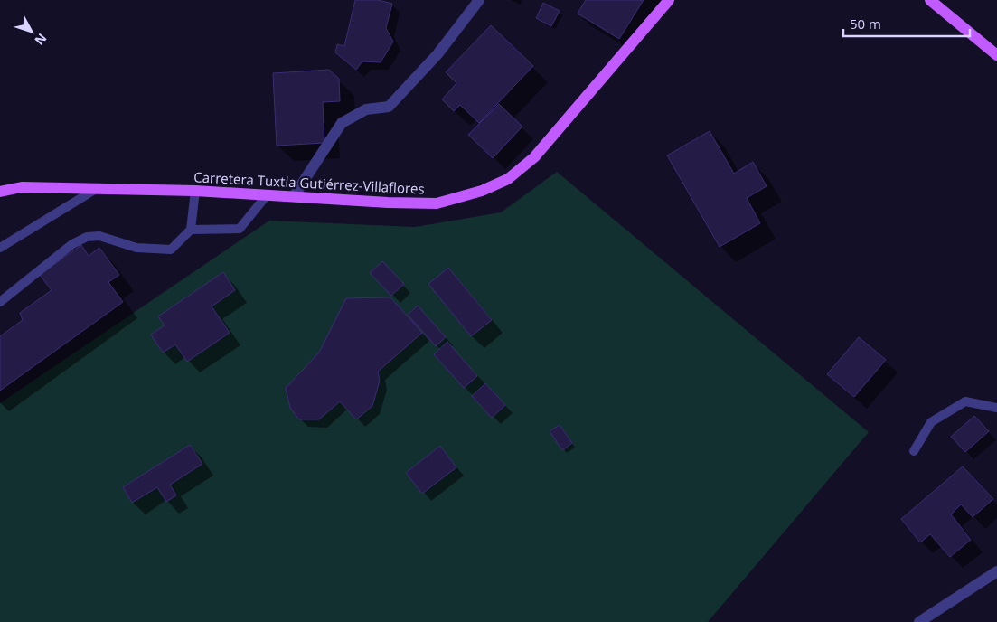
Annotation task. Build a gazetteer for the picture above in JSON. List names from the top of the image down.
{
  "streets": {
    "main road": ["Carretera Tuxtla Gutiérrez-Villaflores"]
  },
  "scale_bar": "50 m",
  "north": "bottom right"
}
